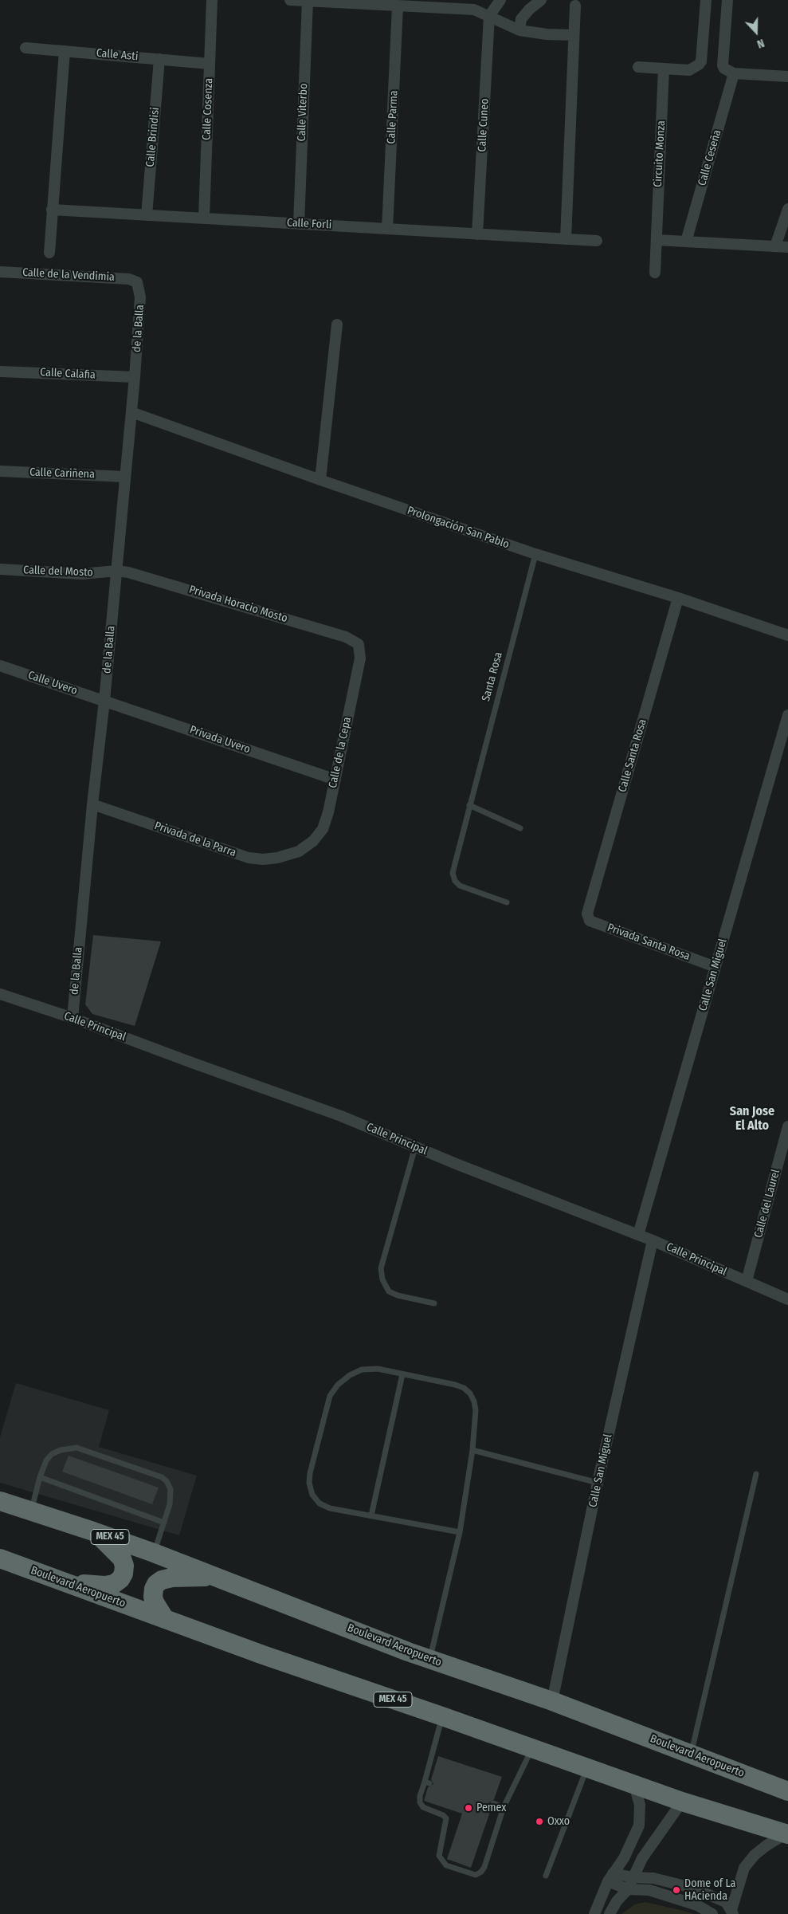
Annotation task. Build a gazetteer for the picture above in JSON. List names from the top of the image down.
{
  "streets": {
    "highway": ["MEX 45", "Boulevard Aeropuerto"],
    "street": [
      "Calle Asti",
      "Calle Cosenza",
      "Calle Viterbo",
      "Calle Parma",
      "Calle Cuneo",
      "Calle Brindisi",
      "Circuito Monza",
      "Calle Ceseña",
      "Calle Forli",
      "Calle de la Vendimia",
      "de la Balla",
      "Calle Calafia",
      "Calle Cariñena",
      "Prolongación San Pablo",
      "Calle del Mosto",
      "Privada Horacio Mosto",
      "Calle Uvero",
      "Privada Uvero",
      "Calle de la Cepa",
      "Calle Santa Rosa",
      "Privada de la Parra",
      "Privada Santa Rosa",
      "Calle San Miguel",
      "Calle Principal",
      "Calle del Laurel"
    ],
    "lane": ["Santa Rosa"]
  },
  "crossings": [
    ["Calle Asti", "Calle Cosenza"],
    ["Calle Asti", "Calle Brindisi"],
    ["Calle Cosenza", "Calle Forli"],
    ["Calle Viterbo", "Calle Forli"],
    ["Calle Parma", "Calle Forli"],
    ["Calle Cuneo", "Calle Forli"],
    ["Calle Brindisi", "Calle Forli"],
    ["Calle de la Vendimia", "de la Balla"],
    ["de la Balla", "Calle Calafia"],
    ["de la Balla", "Calle Cariñena"],
    ["de la Balla", "Prolongación San Pablo"],
    ["de la Balla", "Calle del Mosto"],
    ["de la Balla", "Privada Horacio Mosto"],
    ["de la Balla", "Calle Uvero"],
    ["de la Balla", "Privada Uvero"],
    ["de la Balla", "Privada de la Parra"],
    ["de la Balla", "Calle Principal"],
    ["Prolongación San Pablo", "Santa Rosa"],
    ["Prolongación San Pablo", "Calle Santa Rosa"],
    ["Calle del Mosto", "Privada Horacio Mosto"],
    ["Privada Horacio Mosto", "Calle de la Cepa"],
    ["Calle Uvero", "Privada Uvero"],
    ["Privada Uvero", "Calle de la Cepa"],
    ["Calle de la Cepa", "Privada de la Parra"],
    ["Calle Santa Rosa", "Privada Santa Rosa"],
    ["Privada Santa Rosa", "Calle San Miguel"],
    ["Calle San Miguel", "Calle Principal"],
    ["Calle San Miguel", "Boulevard Aeropuerto"],
    ["Calle Principal", "Calle del Laurel"]
  ],
  "districts": ["San Jose El Alto"],
  "places": ["Pemex", "Oxxo", "Dome of La HAcienda"],
  "north": "bottom"
}
